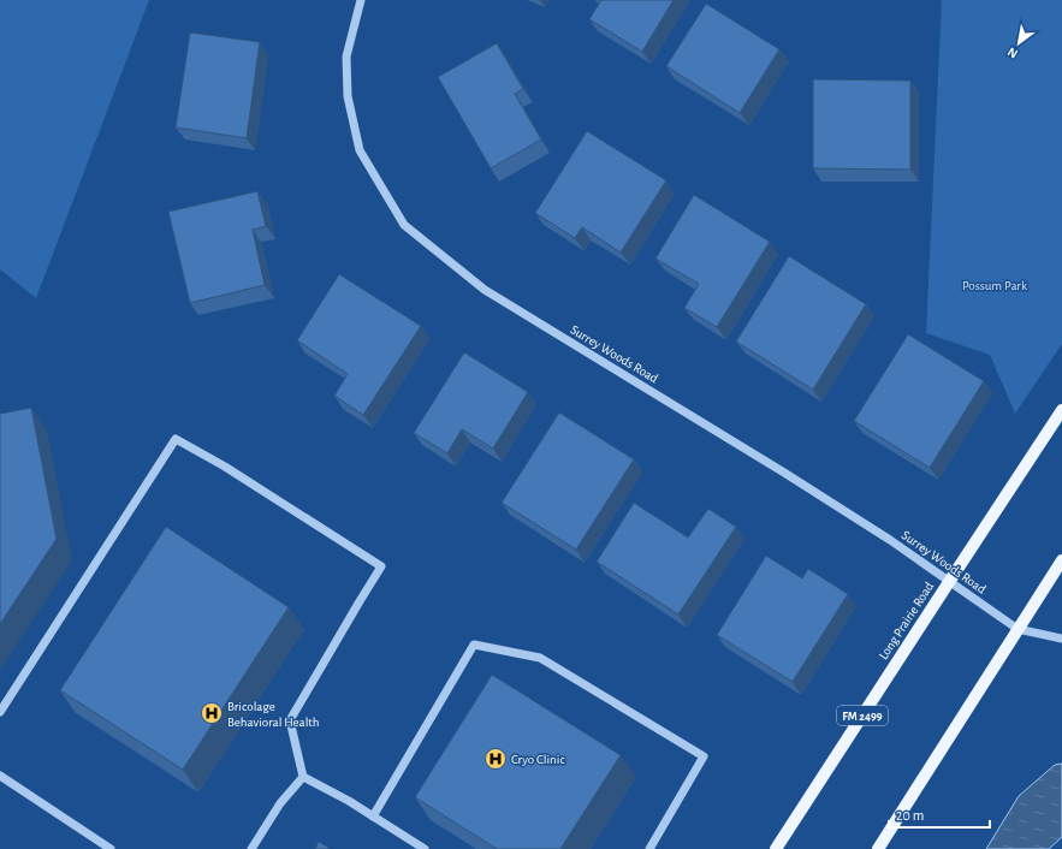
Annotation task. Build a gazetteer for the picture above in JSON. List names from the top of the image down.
{
  "streets": {
    "main road": ["Long Prairie Road", "FM 2499"],
    "street": ["Surrey Woods Road"]
  },
  "crossings": [
    ["Surrey Woods Road", "Long Prairie Road"]
  ],
  "parks": ["Possum Park"],
  "places": {
    "hospital": ["Bricolage Behavioral Health", "Cryo Clinic"]
  },
  "scale_bar": "20 m",
  "north": "bottom left"
}
